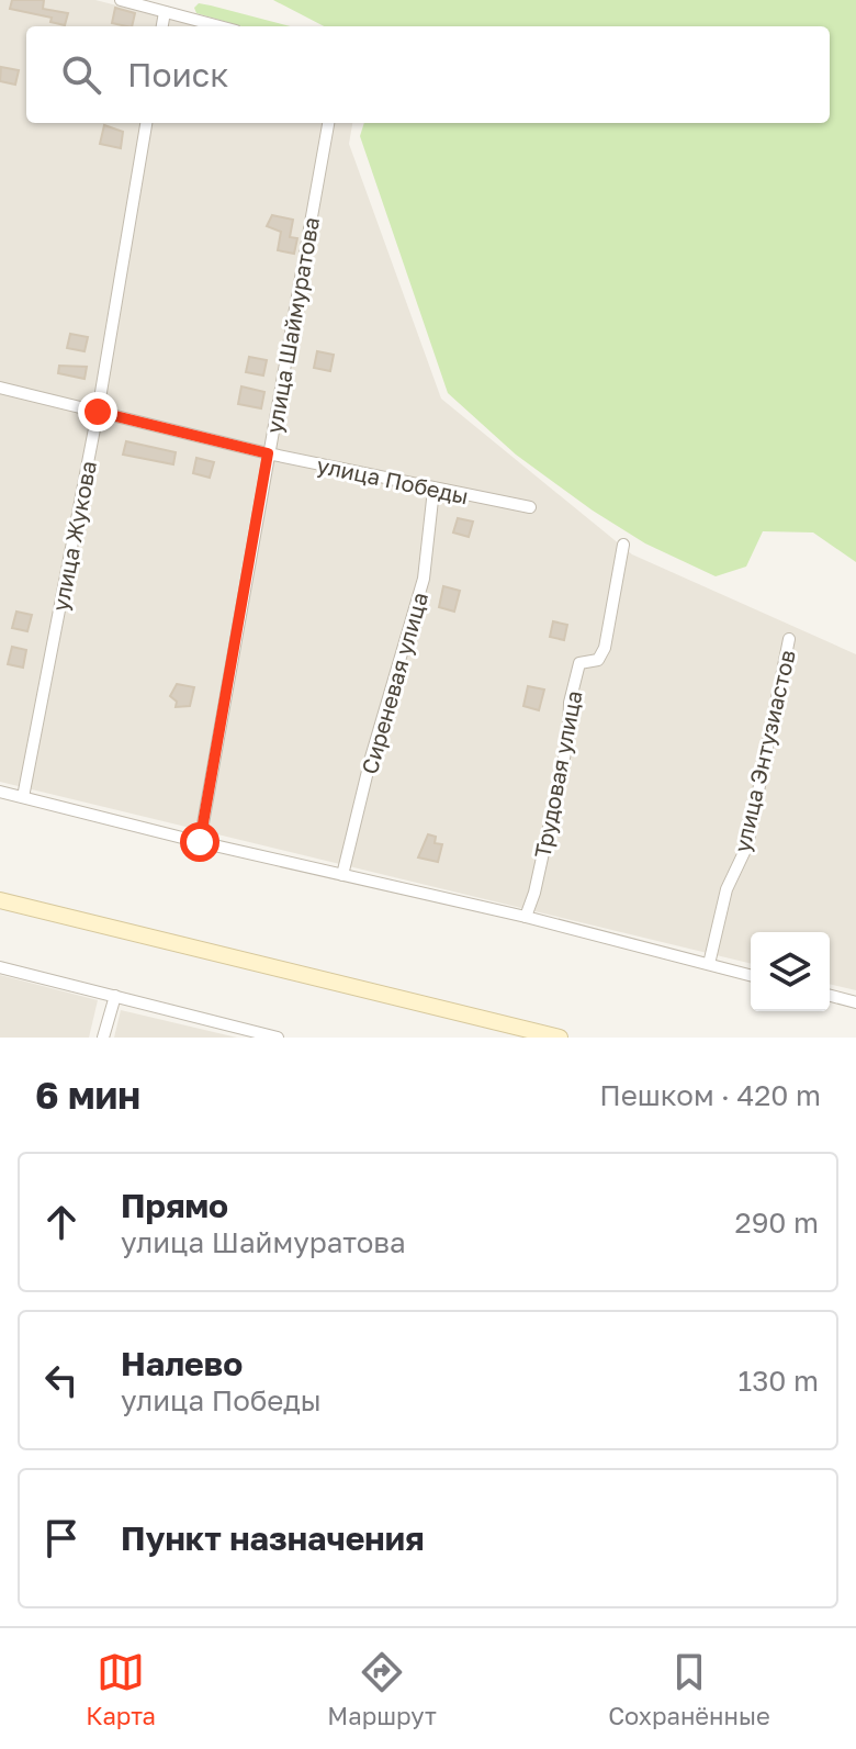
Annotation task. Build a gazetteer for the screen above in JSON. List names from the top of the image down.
{
  "streets": {
    "street": [
      "улица Шаймуратова",
      "улица Победы",
      "улица Жукова",
      "Сиреневая улица",
      "улица Энтузиастов",
      "Трудовая улица"
    ]
  },
  "crossings": [
    ["улица Шаймуратова", "улица Победы"],
    ["улица Победы", "улица Жукова"],
    ["улица Победы", "Сиреневая улица"]
  ],
  "page": {
    "search": "Поиск",
    "heading": ["6 мин", "Пешком · 420 m"],
    "list": [
      ["Прямо", "улица Шаймуратова", "290 m"],
      ["Налево", "улица Победы", "130 m"],
      "Пункт назначения"
    ],
    "nav": ["Карта", "Маршрут", "Сохранённые"]
  }
}
